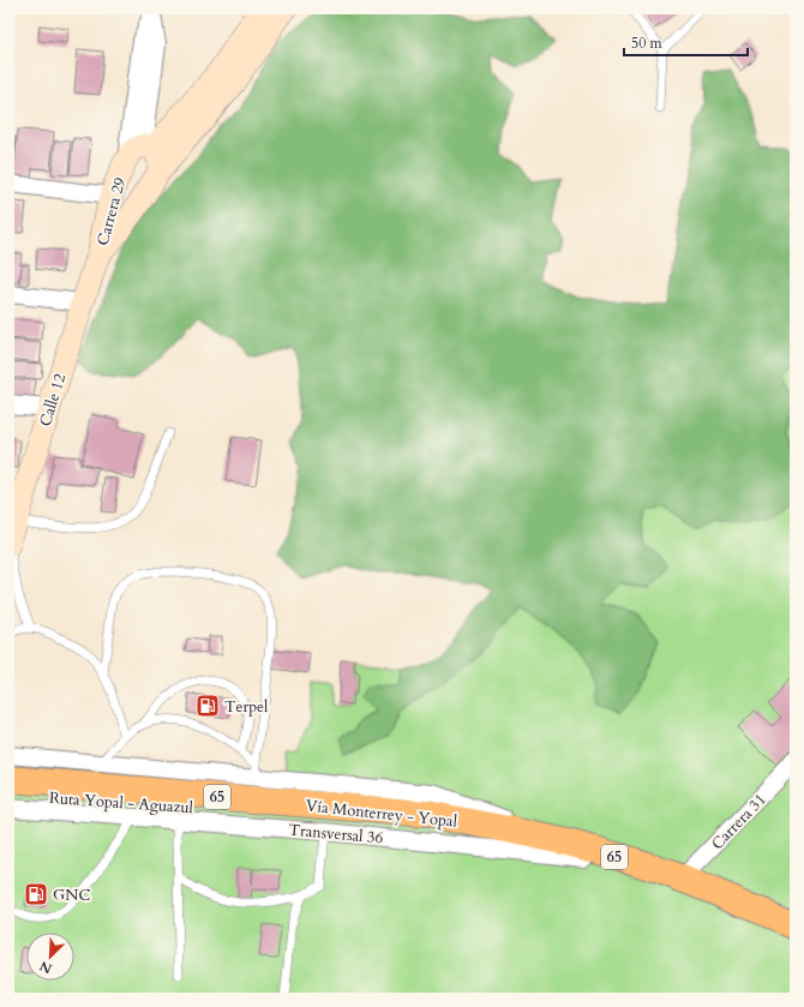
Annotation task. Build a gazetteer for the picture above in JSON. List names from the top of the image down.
{
  "streets": {
    "highway": ["65", "Vía Monterrey - Yopal"],
    "main road": ["Carrera 29", "Calle 12"],
    "street": ["Carrera 31"],
    "lane": ["Ruta Yopal - Aguazul"]
  },
  "crossings": [
    ["Carrera 29", "Calle 12"],
    ["65", "Ruta Yopal - Aguazul"],
    ["65", "Vía Monterrey - Yopal"],
    ["Ruta Yopal - Aguazul", "Vía Monterrey - Yopal"],
    ["Vía Monterrey - Yopal", "Carrera 31"]
  ],
  "places": {
    "fuel station": ["Terpel", "GNC"]
  },
  "scale_bar": "50 m",
  "north": "bottom left"
}
